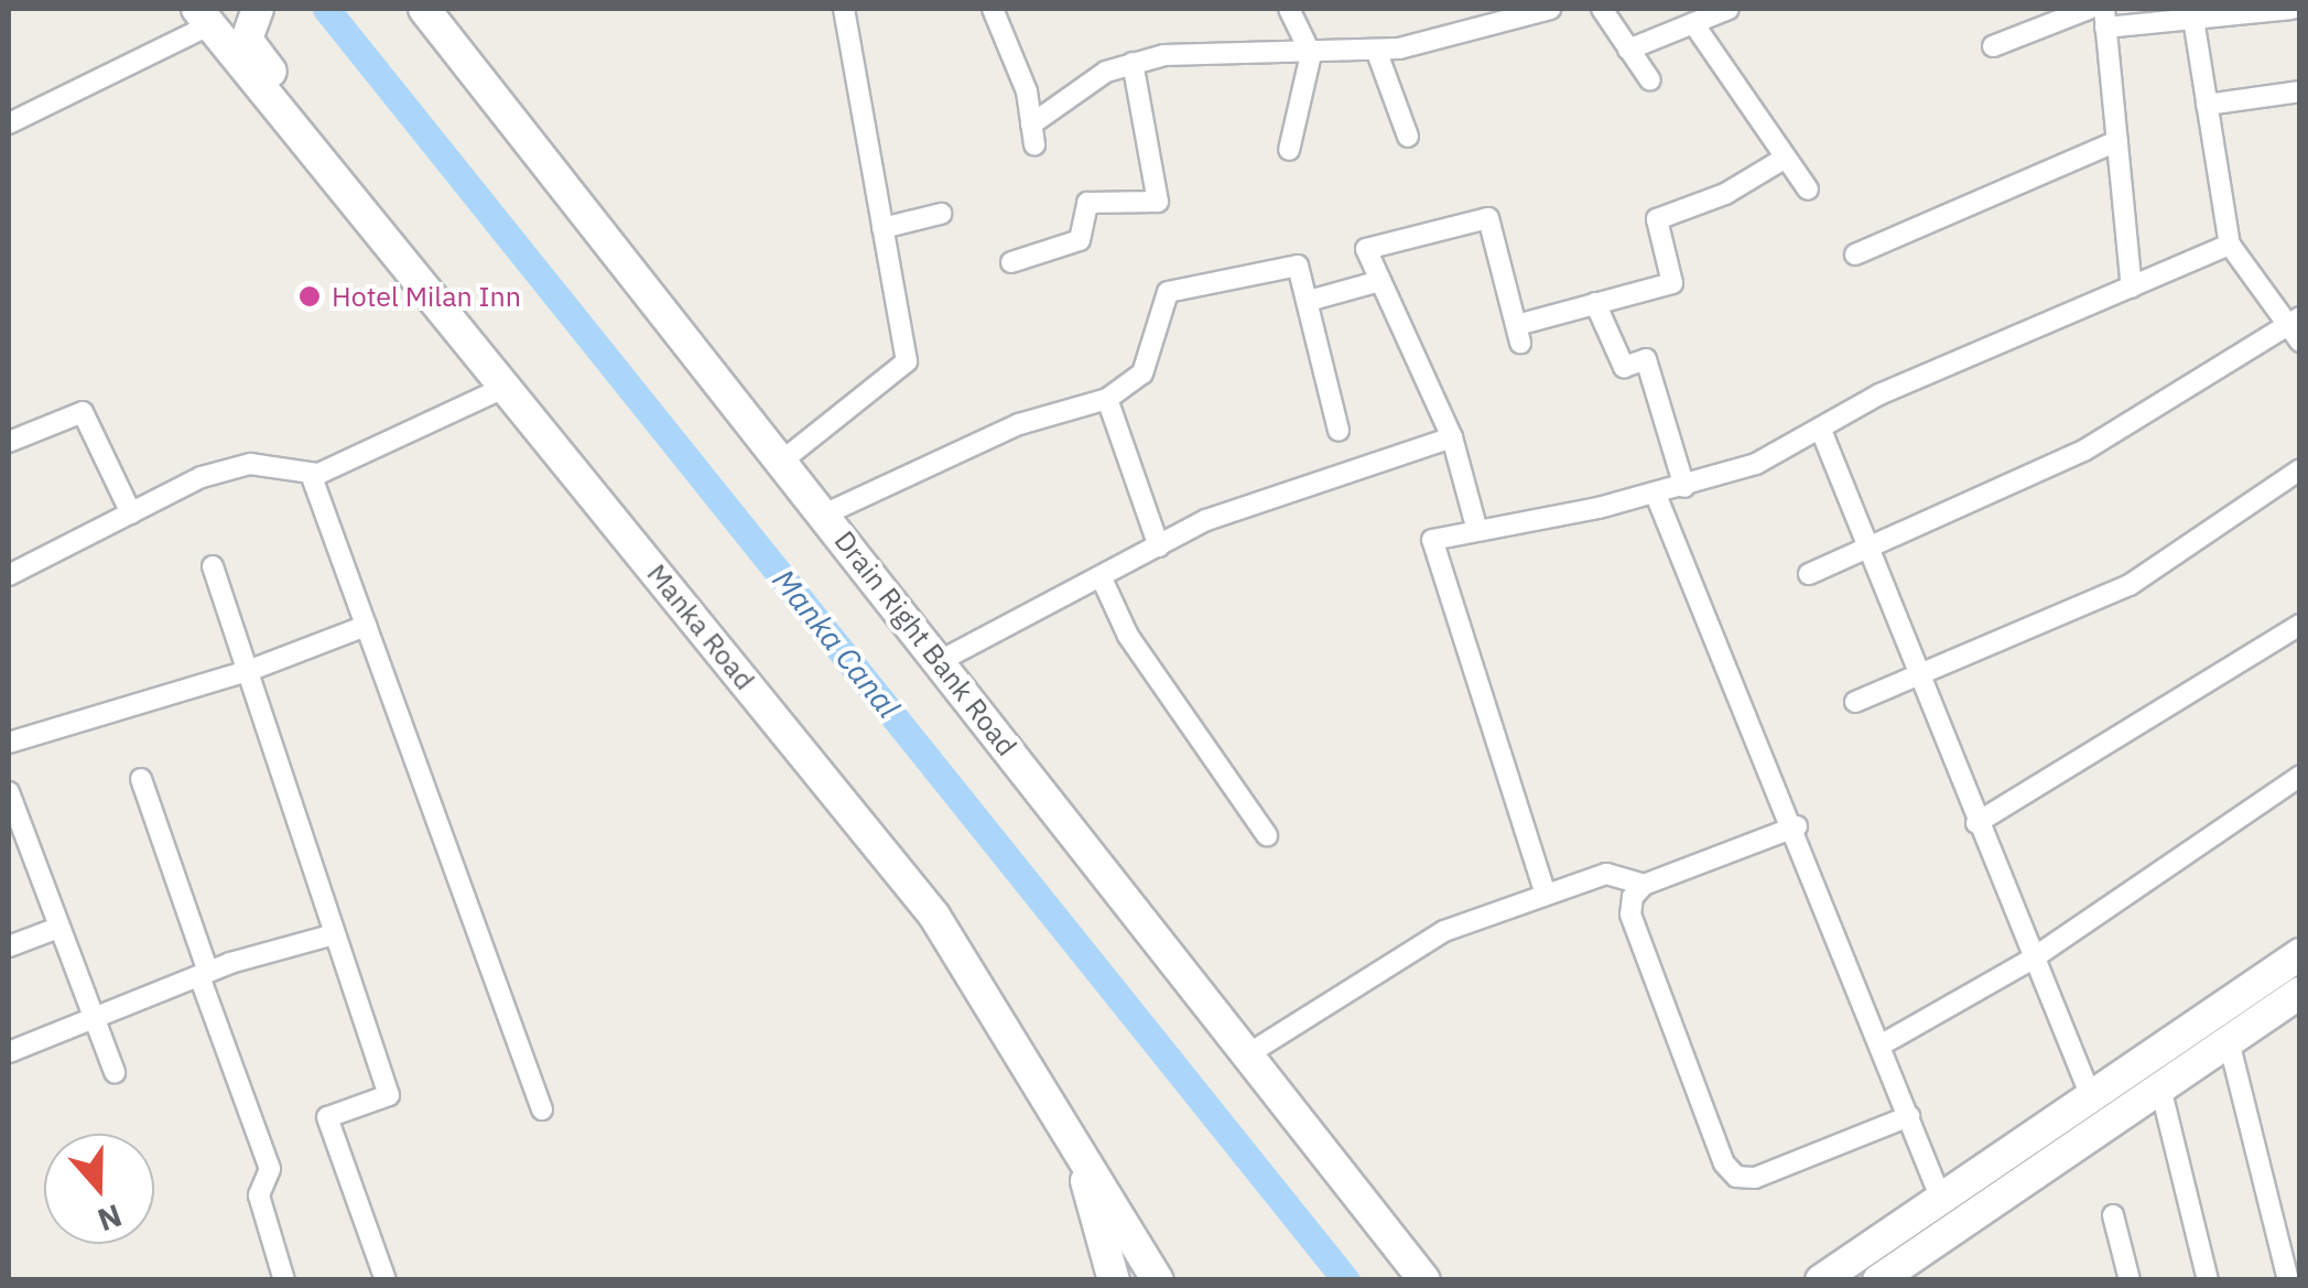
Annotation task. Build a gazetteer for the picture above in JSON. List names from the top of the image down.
{
  "streets": {
    "main road": ["Manka Road", "Drain Right Bank Road"]
  },
  "water": ["Manka Canal"],
  "places": ["Hotel Milan Inn"],
  "north": "bottom"
}
